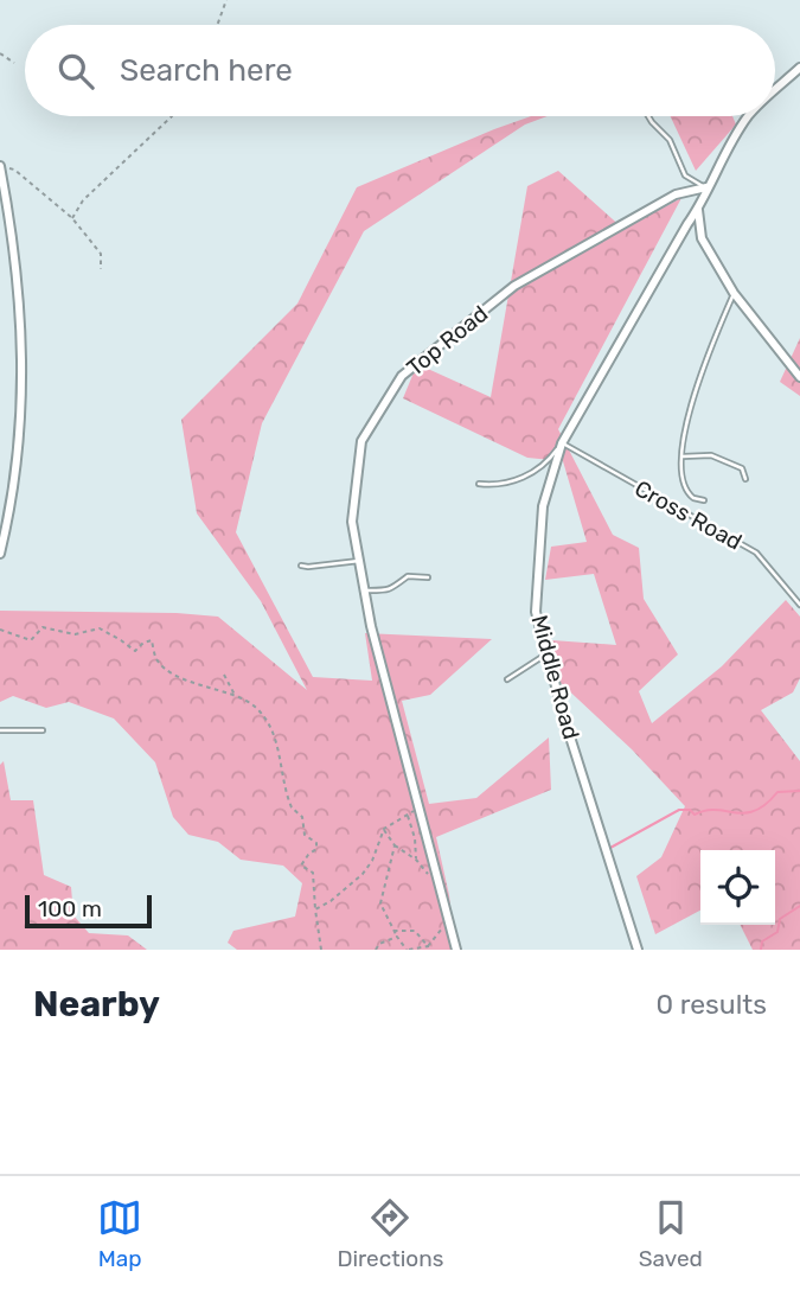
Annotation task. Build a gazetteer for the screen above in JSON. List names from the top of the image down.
{
  "streets": {
    "street": ["Top Road", "Middle Road"],
    "lane": ["Cross Road"]
  },
  "crossings": [
    ["Top Road", "Middle Road"],
    ["Cross Road", "Middle Road"]
  ],
  "scale_bar": "100 m",
  "page": {
    "search": "Search here",
    "scale": "100 m",
    "heading": ["Nearby", "0 results"],
    "nav": ["Map", "Directions", "Saved"]
  }
}
